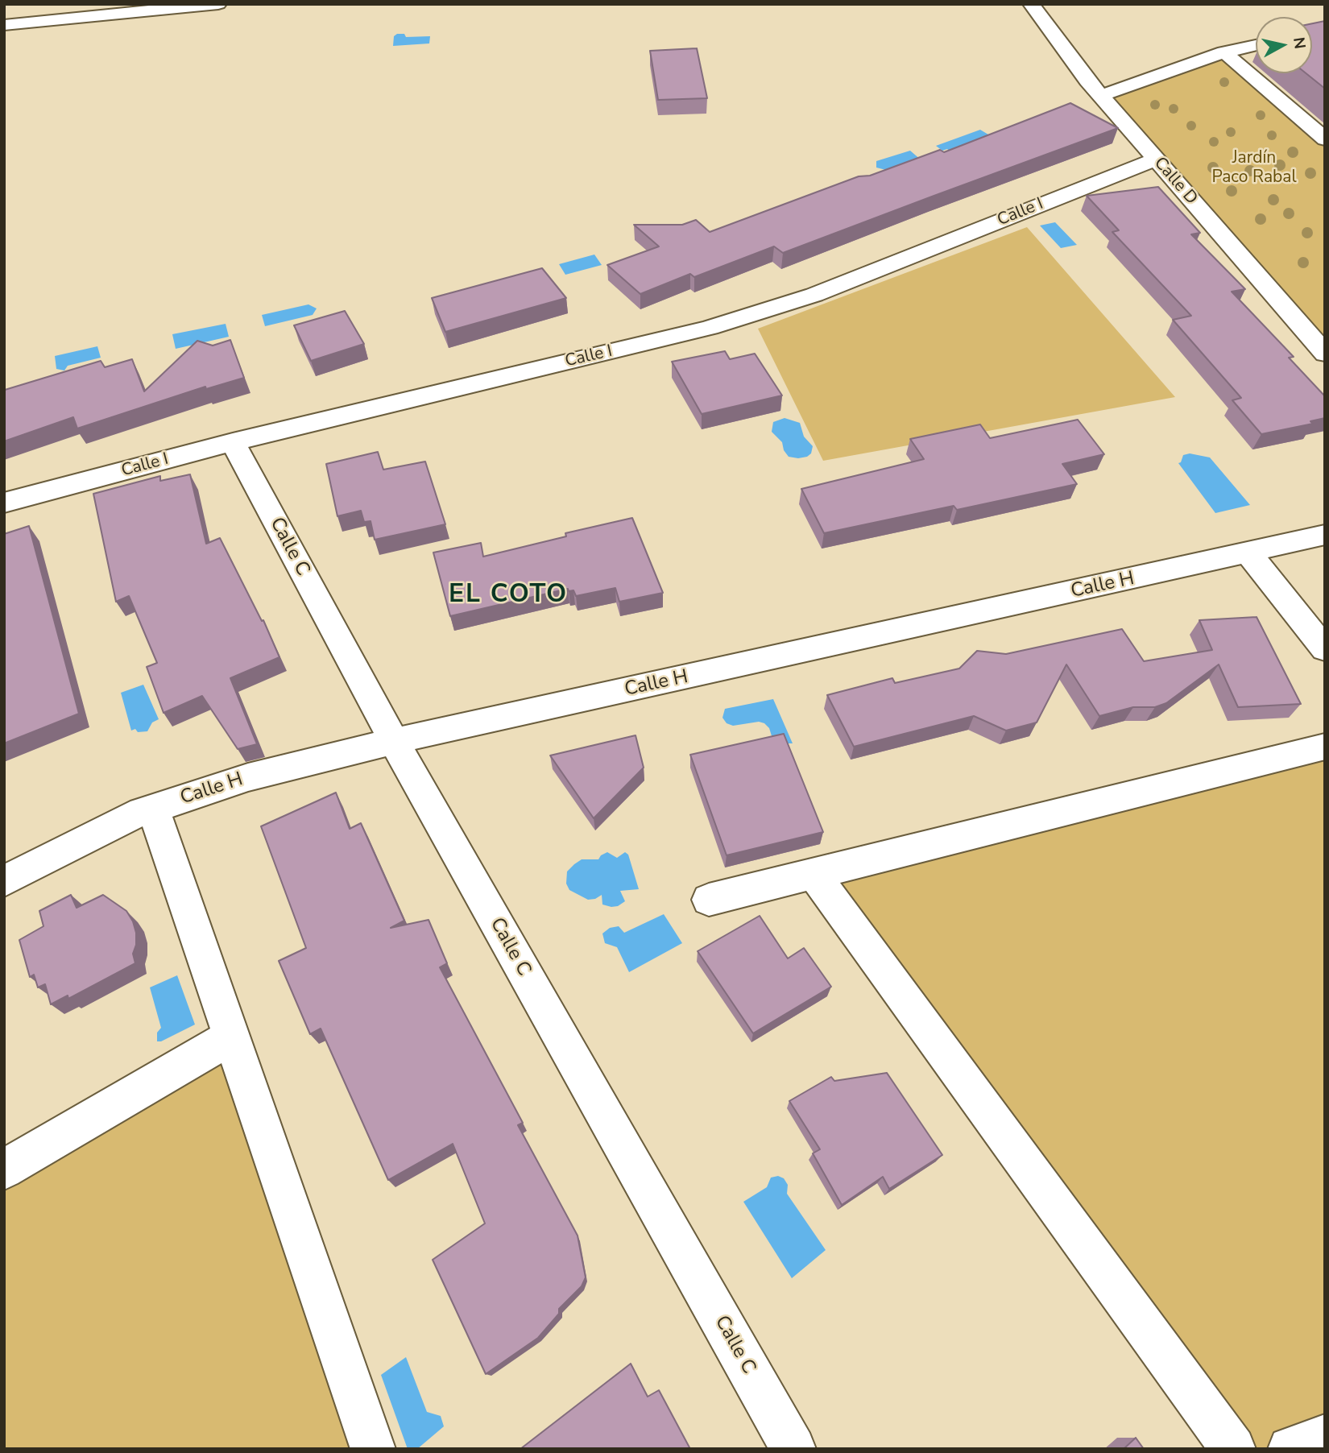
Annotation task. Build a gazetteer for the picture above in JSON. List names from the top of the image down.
{
  "streets": {
    "street": [
      "Calle D",
      "Calle I",
      "Calle C",
      "Calle H"
    ]
  },
  "crossings": [
    ["Calle D", "Calle I"],
    ["Calle I", "Calle C"],
    ["Calle C", "Calle H"]
  ],
  "districts": ["EL COTO"],
  "parks": ["Jardín Paco Rabal"],
  "north": "right"
}
